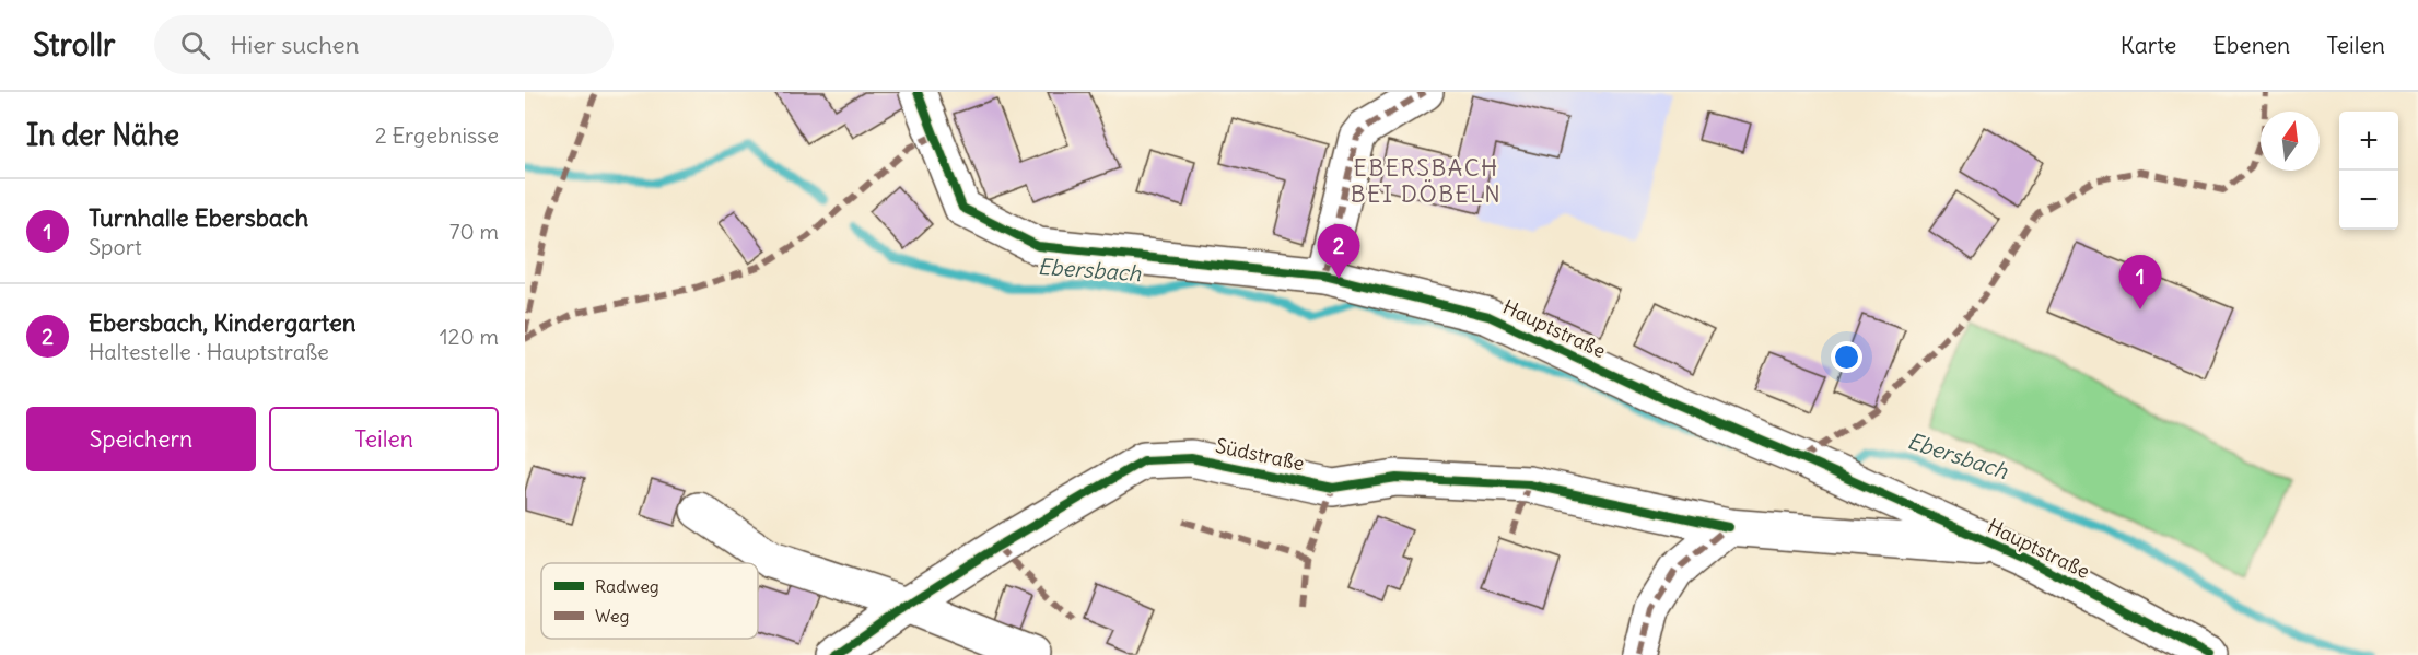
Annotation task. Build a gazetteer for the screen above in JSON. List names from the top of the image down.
{
  "streets": {
    "street": ["Hauptstraße", "Südstraße"]
  },
  "crossings": [
    ["Hauptstraße", "Südstraße"]
  ],
  "districts": ["EBERSBACH BEI DÖBELN"],
  "water": ["Ebersbach"],
  "legend": ["Radweg", "Weg"],
  "north": "top",
  "page": {
    "header": "Strollr",
    "search": "Hier suchen",
    "nav": ["Karte", "Ebenen", "Teilen"],
    "heading": ["In der Nähe", "2 Ergebnisse"],
    "map_buttons": ["+", "−"],
    "list": [
      {
        "mark": "1",
        "name": "Turnhalle Ebersbach",
        "note": "Sport",
        "value": "70 m"
      },
      {
        "mark": "2",
        "name": "Ebersbach, Kindergarten",
        "note": "Haltestelle · Hauptstraße",
        "value": "120 m"
      }
    ],
    "pins": ["2", "1"],
    "buttons": ["Speichern", "Teilen"]
  }
}
